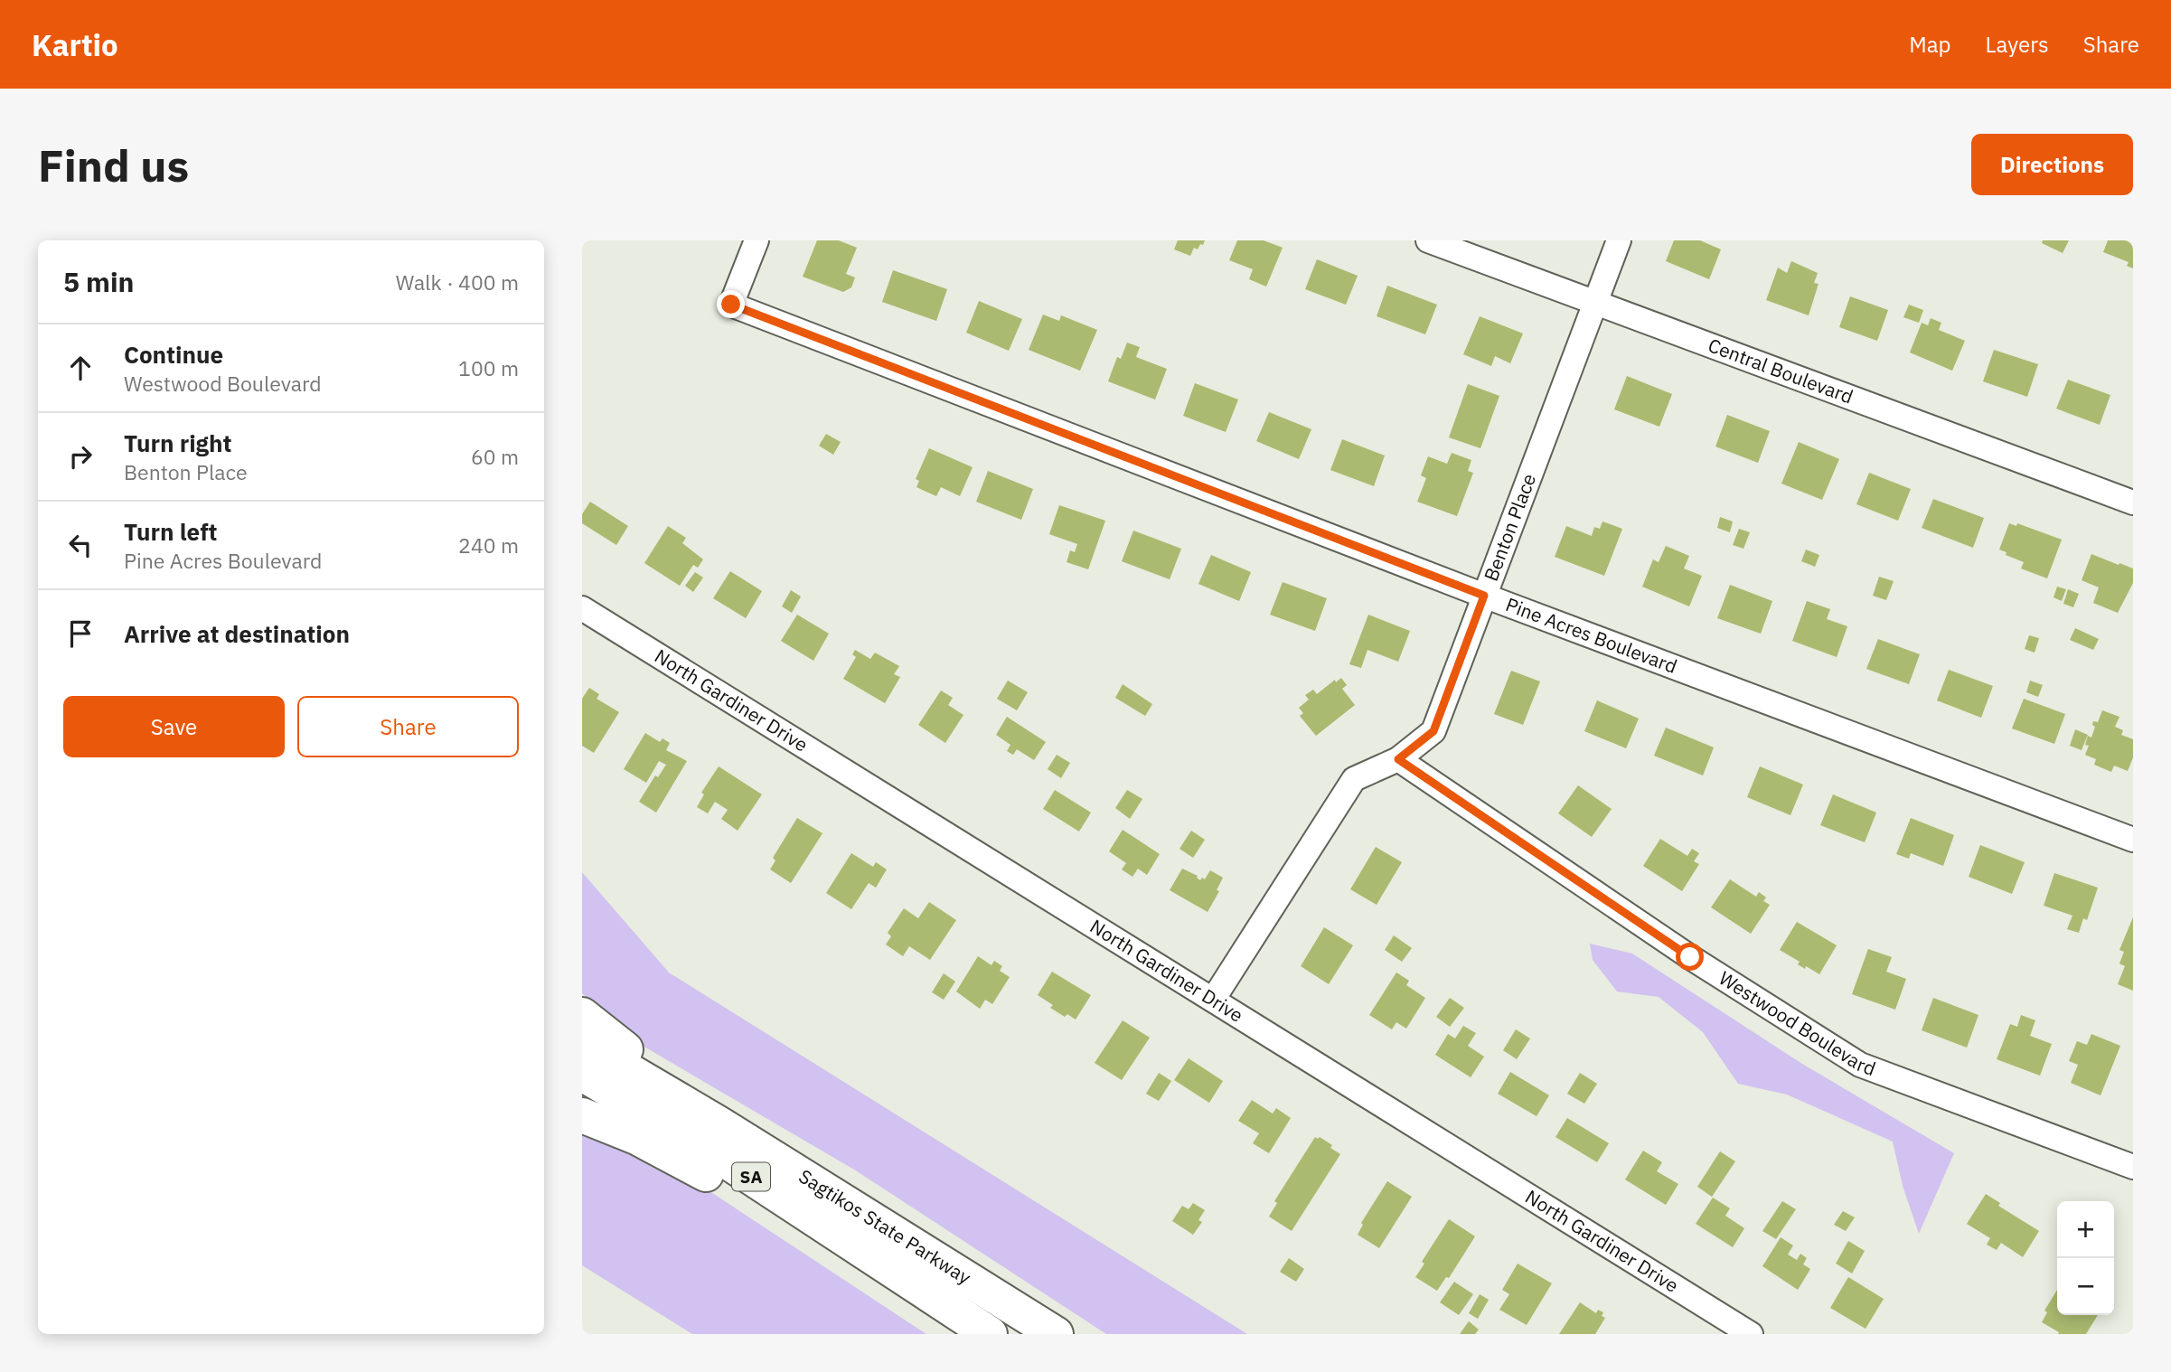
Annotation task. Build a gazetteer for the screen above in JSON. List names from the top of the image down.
{
  "streets": {
    "highway": ["SA", "Sagtikos State Parkway"],
    "street": [
      "Central Boulevard",
      "Benton Place",
      "Pine Acres Boulevard",
      "North Gardiner Drive",
      "Westwood Boulevard"
    ]
  },
  "crossings": [
    ["Central Boulevard", "Benton Place"],
    ["Benton Place", "Pine Acres Boulevard"],
    ["Benton Place", "North Gardiner Drive"],
    ["Benton Place", "Westwood Boulevard"]
  ],
  "page": {
    "header": "Kartio",
    "nav": ["Map", "Layers", "Share"],
    "buttons": [
      "Directions",
      ["Save", "Share"]
    ],
    "title": "Find us",
    "heading": ["5 min", "Walk · 400 m"],
    "list": [
      ["Continue", "Westwood Boulevard", "100 m"],
      ["Turn right", "Benton Place", "60 m"],
      ["Turn left", "Pine Acres Boulevard", "240 m"],
      "Arrive at destination"
    ],
    "map_buttons": ["+", "−"]
  }
}
